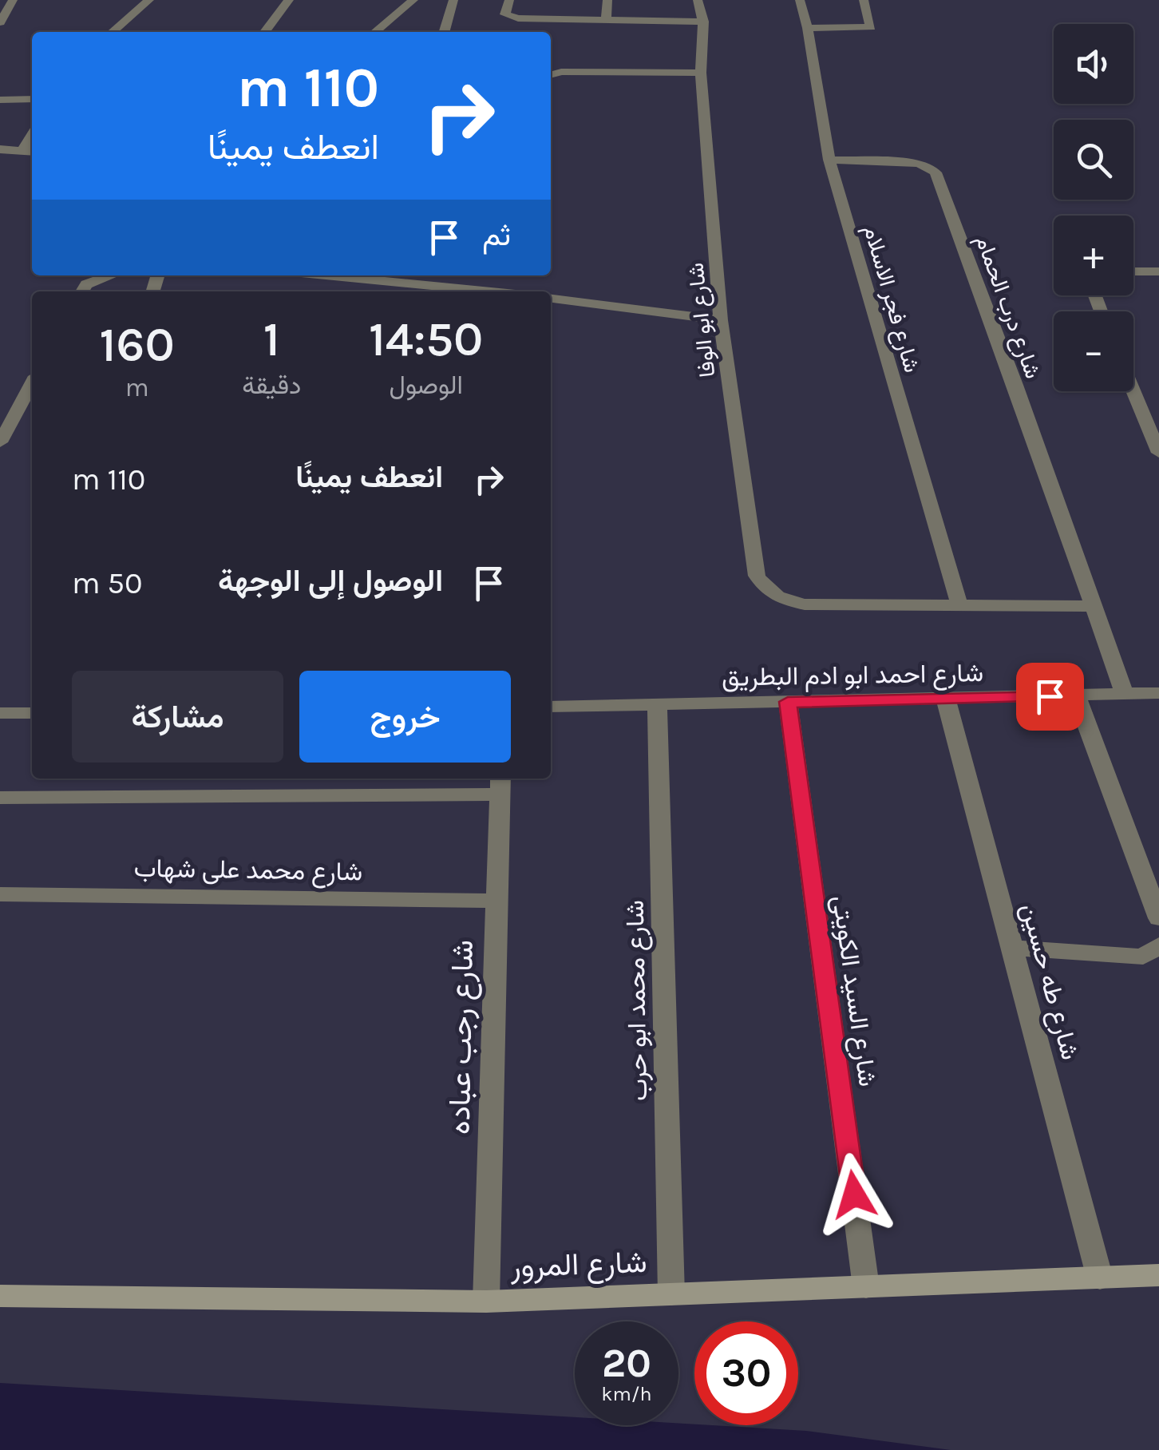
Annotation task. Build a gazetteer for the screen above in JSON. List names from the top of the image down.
{
  "streets": {
    "main road": ["شارع المرور"],
    "street": [
      "شارع فجر الاسلام",
      "شارع درب الحمام",
      "شارع ابو الوفا",
      "شارع احمد ابو ادم البطريق",
      "شارع محمد على شهاب",
      "شارع طه حسين",
      "شارع السيد الكويتى",
      "شارع محمد ابو حرب",
      "شارع رجب عباده"
    ]
  },
  "crossings": [
    ["شارع فجر الاسلام", "شارع درب الحمام"],
    ["شارع فجر الاسلام", "شارع ابو الوفا"],
    ["شارع درب الحمام", "شارع ابو الوفا"],
    ["شارع درب الحمام", "شارع احمد ابو ادم البطريق"],
    ["شارع احمد ابو ادم البطريق", "شارع طه حسين"],
    ["شارع احمد ابو ادم البطريق", "شارع السيد الكويتى"],
    ["شارع احمد ابو ادم البطريق", "شارع محمد ابو حرب"],
    ["شارع محمد على شهاب", "شارع رجب عباده"],
    ["شارع طه حسين", "شارع المرور"],
    ["شارع السيد الكويتى", "شارع المرور"],
    ["شارع محمد ابو حرب", "شارع المرور"],
    ["شارع رجب عباده", "شارع المرور"]
  ],
  "page": {
    "map_buttons": ["+", "−"],
    "turn": ["110 m", "انعطف يمينًا"],
    "then": "ثم",
    "eta": [
      "14:50",
      "الوصول",
      "1",
      "دقيقة",
      "160",
      "m"
    ],
    "list": [
      {
        "name": "انعطف يمينًا",
        "value": "110 m"
      },
      {
        "name": "الوصول إلى الوجهة",
        "value": "50 m"
      }
    ],
    "buttons": ["خروج", "مشاركة"],
    "speed": "20 km/h",
    "limit": "30"
  }
}
